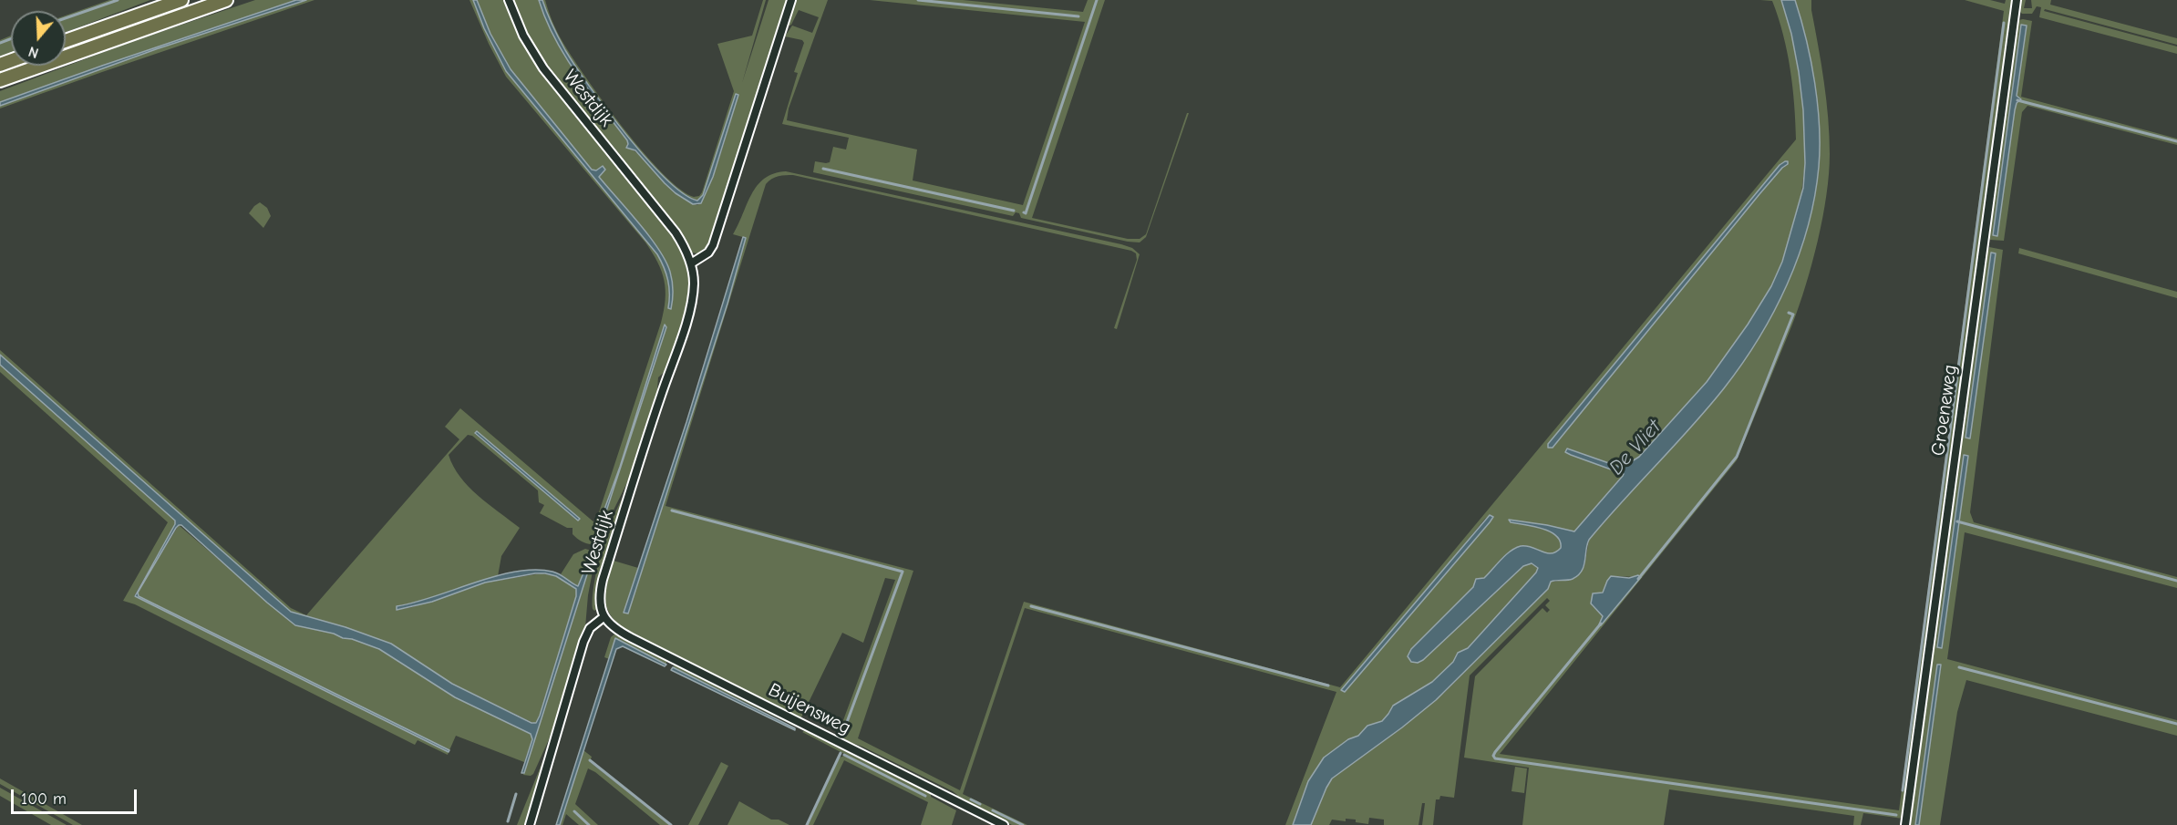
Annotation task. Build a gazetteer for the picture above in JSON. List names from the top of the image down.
{
  "streets": {
    "street": ["Westdijk", "Groeneweg", "Buijensweg"]
  },
  "crossings": [
    ["Westdijk", "Buijensweg"]
  ],
  "water": ["De Vliet"],
  "scale_bar": "100 m",
  "north": "bottom"
}
